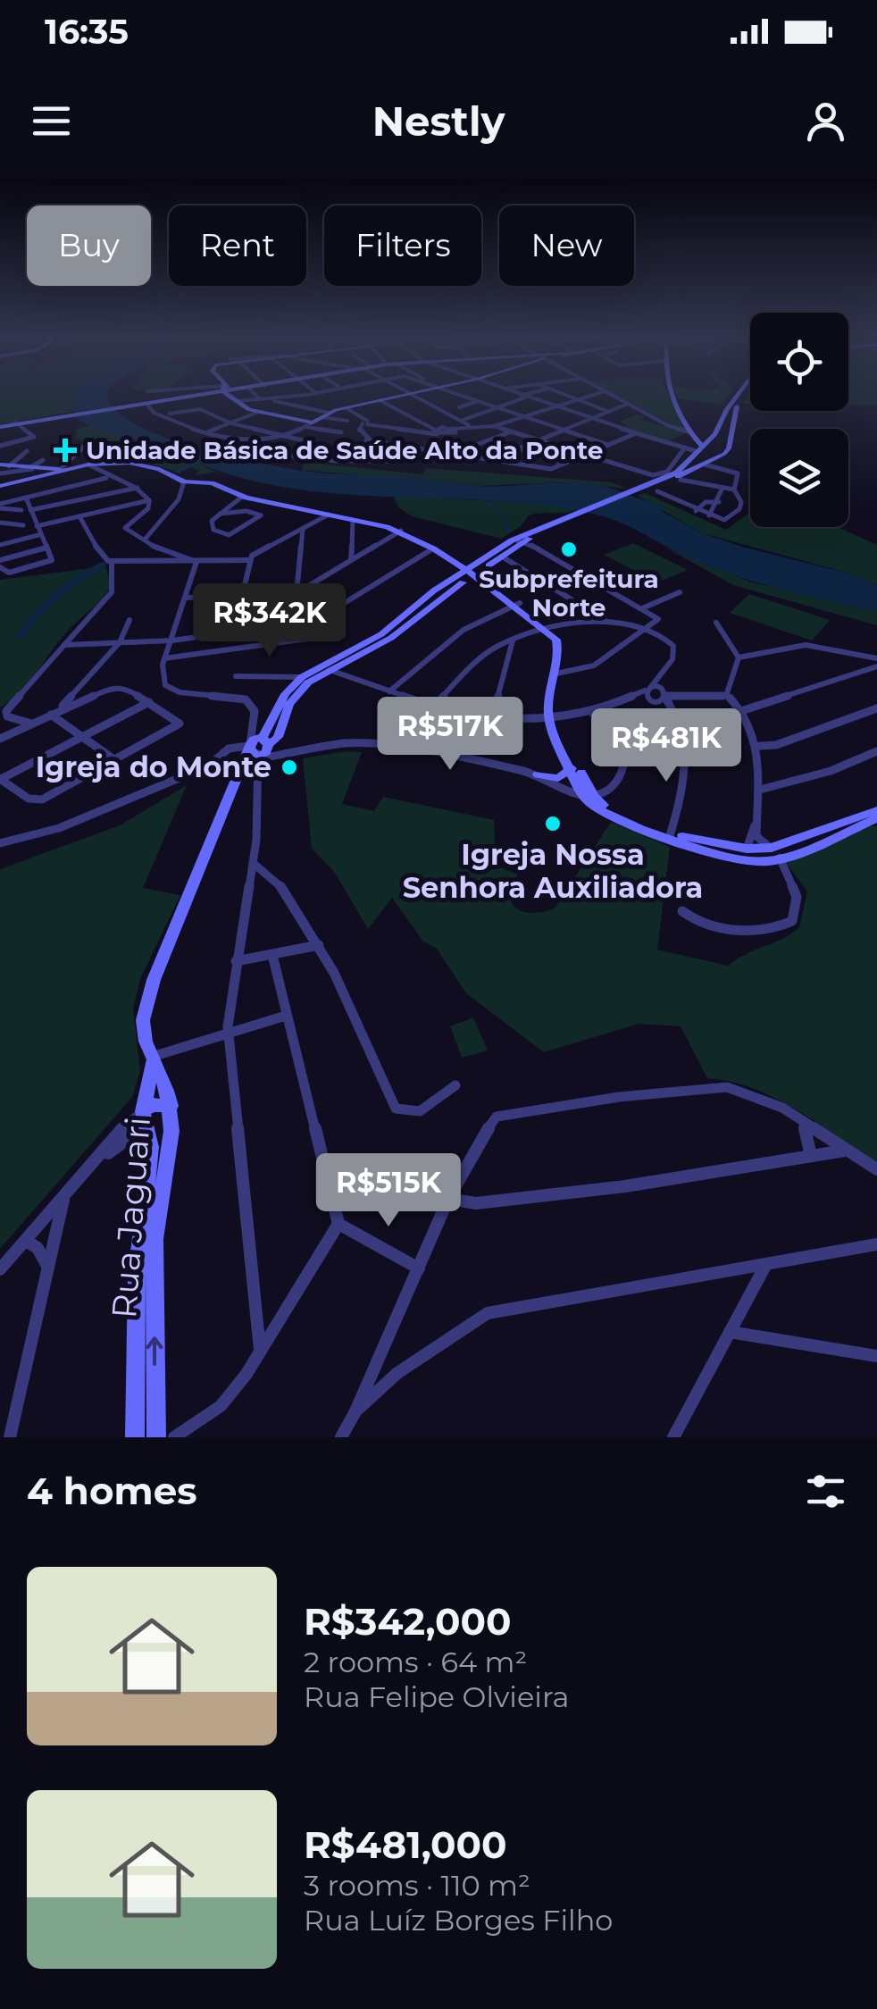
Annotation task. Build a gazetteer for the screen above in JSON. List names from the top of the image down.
{
  "streets": {
    "main road": ["Rua Jaguari"]
  },
  "places": {
    "health": ["Unidade Básica de Saúde Alto da Ponte"],
    "other": ["Subprefeitura Norte", "Igreja do Monte", "Igreja Nossa Senhora Auxiliadora"]
  },
  "page": {
    "status": "16:35",
    "header": "Nestly",
    "chip": [
      "Buy",
      "Rent",
      "Filters",
      "New"
    ],
    "price": [
      "R$342K",
      "R$517K",
      "R$481K",
      "R$515K"
    ],
    "heading": "4 homes",
    "list": [
      {
        "name": "R$342,000",
        "note": "2 rooms · 64 m² · Rua Felipe Olvieira"
      },
      {
        "name": "R$481,000",
        "note": "3 rooms · 110 m² · Rua Luíz Borges Filho"
      }
    ]
  }
}
